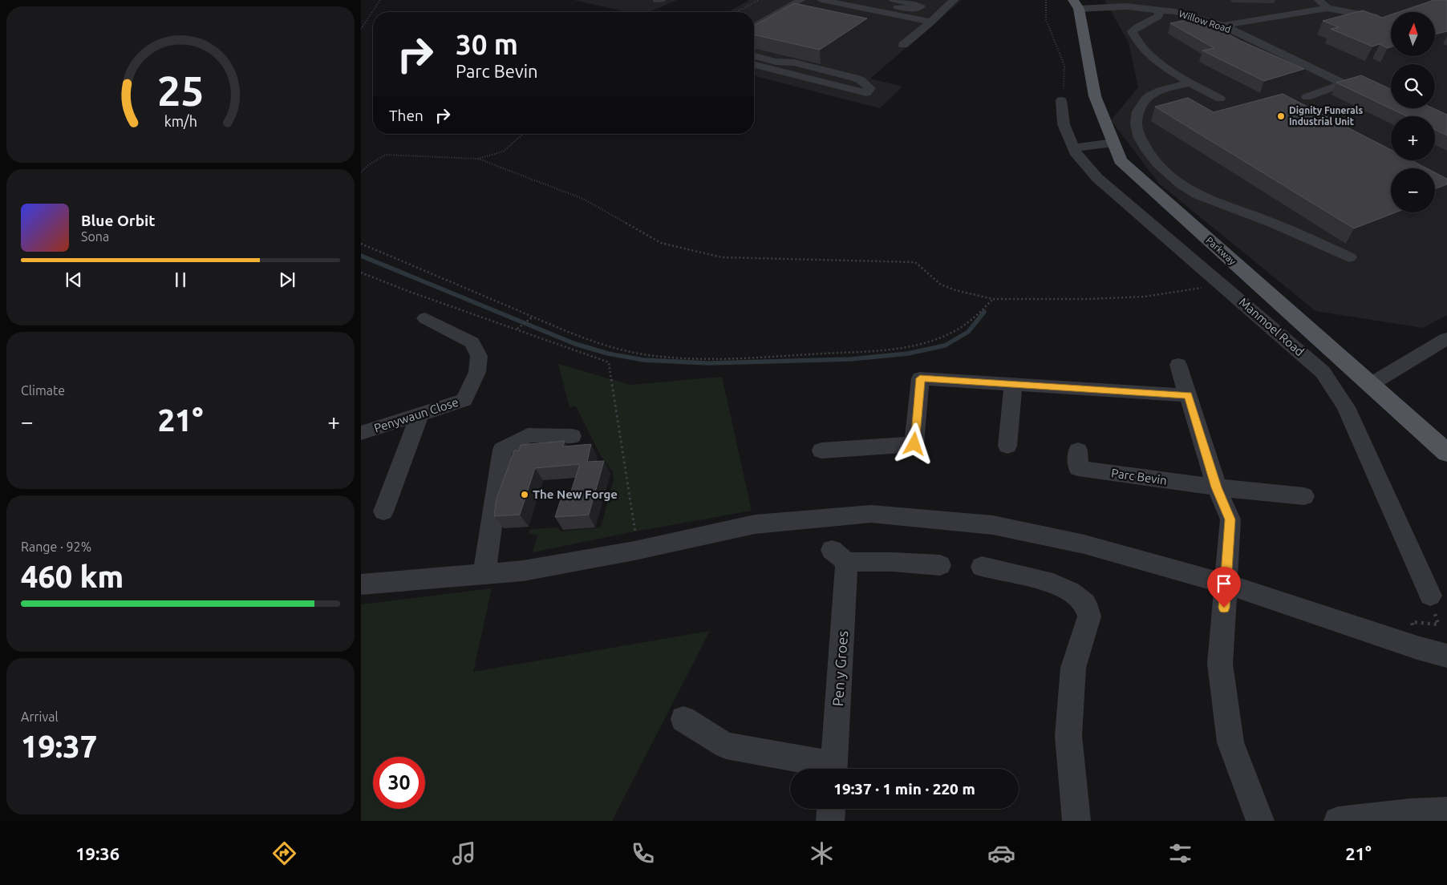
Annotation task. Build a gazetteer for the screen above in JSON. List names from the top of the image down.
{
  "streets": {
    "main road": ["Parkway"],
    "street": [
      "Willow Road",
      "Manmoel Road",
      "Penywaun Close",
      "Parc Bevin",
      "Pen y Groes"
    ]
  },
  "crossings": [
    ["Willow Road", "Parkway"]
  ],
  "places": ["Dignity Funerals Industrial Unit", "The New Forge"],
  "north": "top",
  "page": {
    "map_buttons": ["+", "−"],
    "turn": ["30 m", "Parc Bevin"],
    "then": "Then",
    "song": ["Blue Orbit", "Sona"],
    "tile": [
      "Climate",
      ["Range · 92%", "460 km"],
      ["Arrival", "19:37"]
    ],
    "heat": ["−", "21°", "+"],
    "limit": "30",
    "trip": "19:37 · 1 min · 220 m",
    "tabs": ["19:36", "21°"],
    "gauge": ["25", "km/h"]
  }
}
